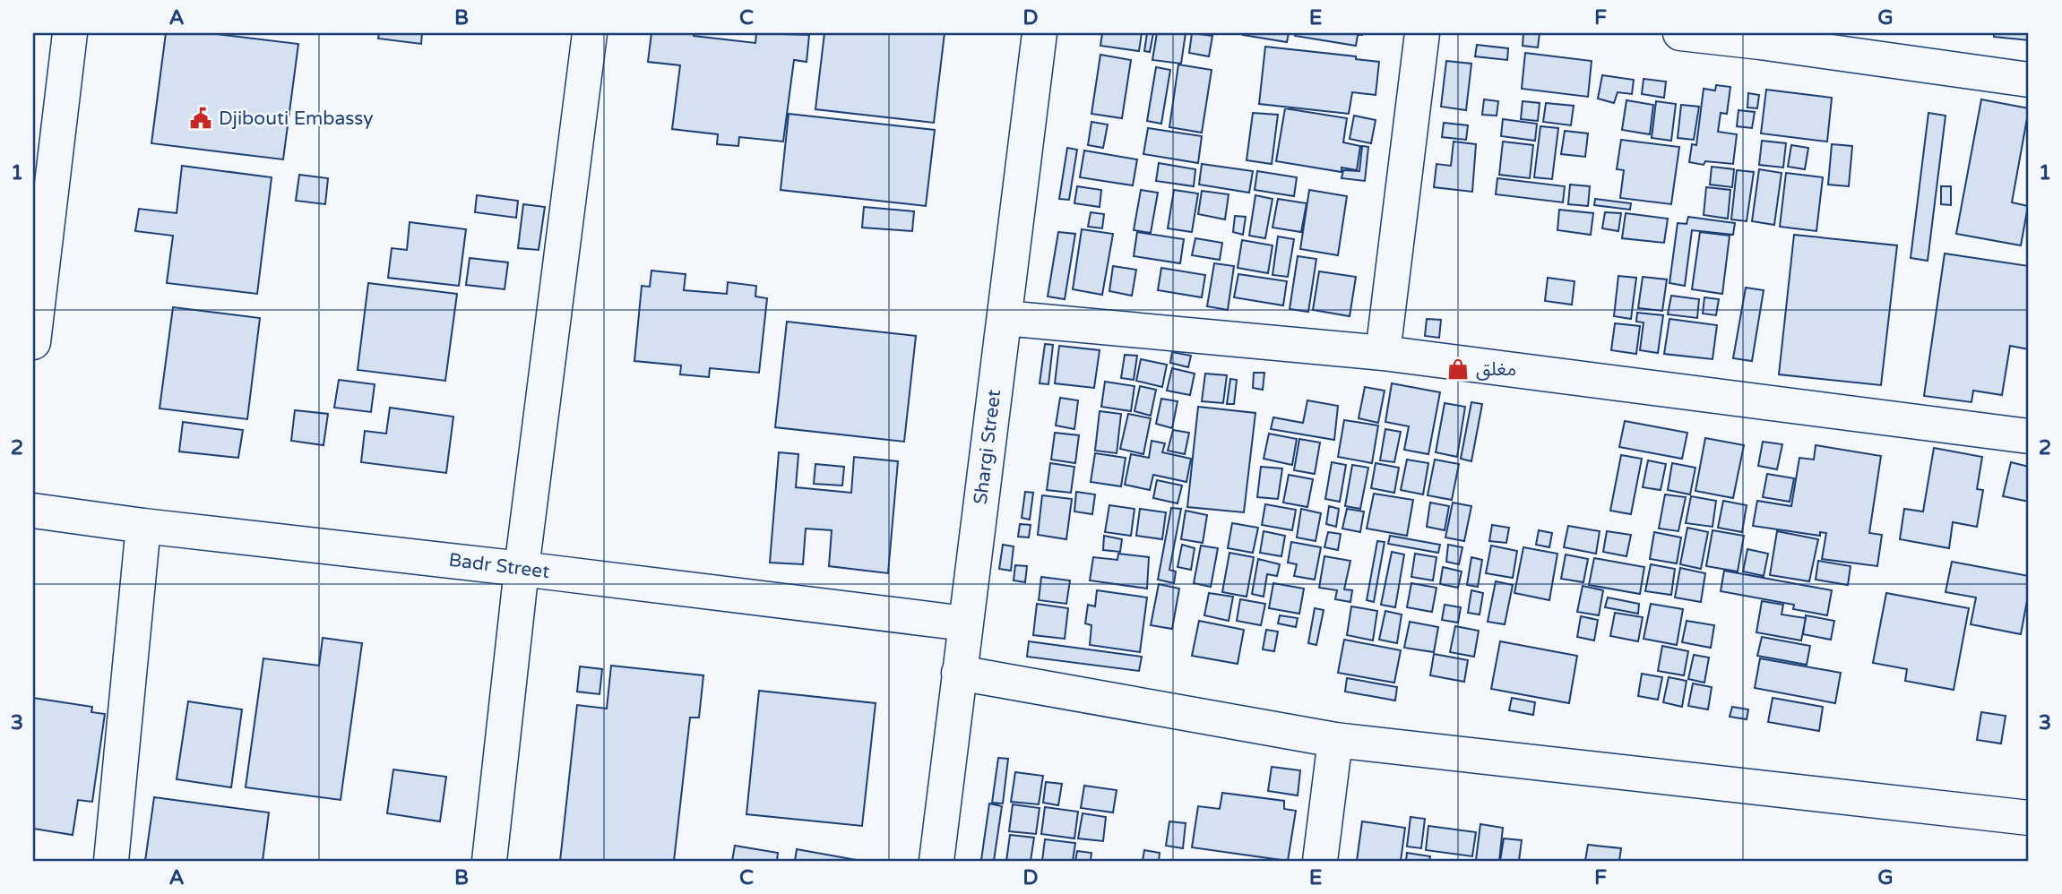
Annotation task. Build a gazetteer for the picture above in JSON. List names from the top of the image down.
{
  "streets": {
    "street": ["Shargi Street", "Badr Street"]
  },
  "crossings": [
    ["Shargi Street", "Badr Street"]
  ],
  "places": {
    "public building": ["Djibouti Embassy"],
    "shop": ["مغلق"]
  },
  "grid": {
    "columns": [
      "A",
      "B",
      "C",
      "D",
      "E",
      "F",
      "G"
    ],
    "rows": ["1", "2", "3"]
  }
}
